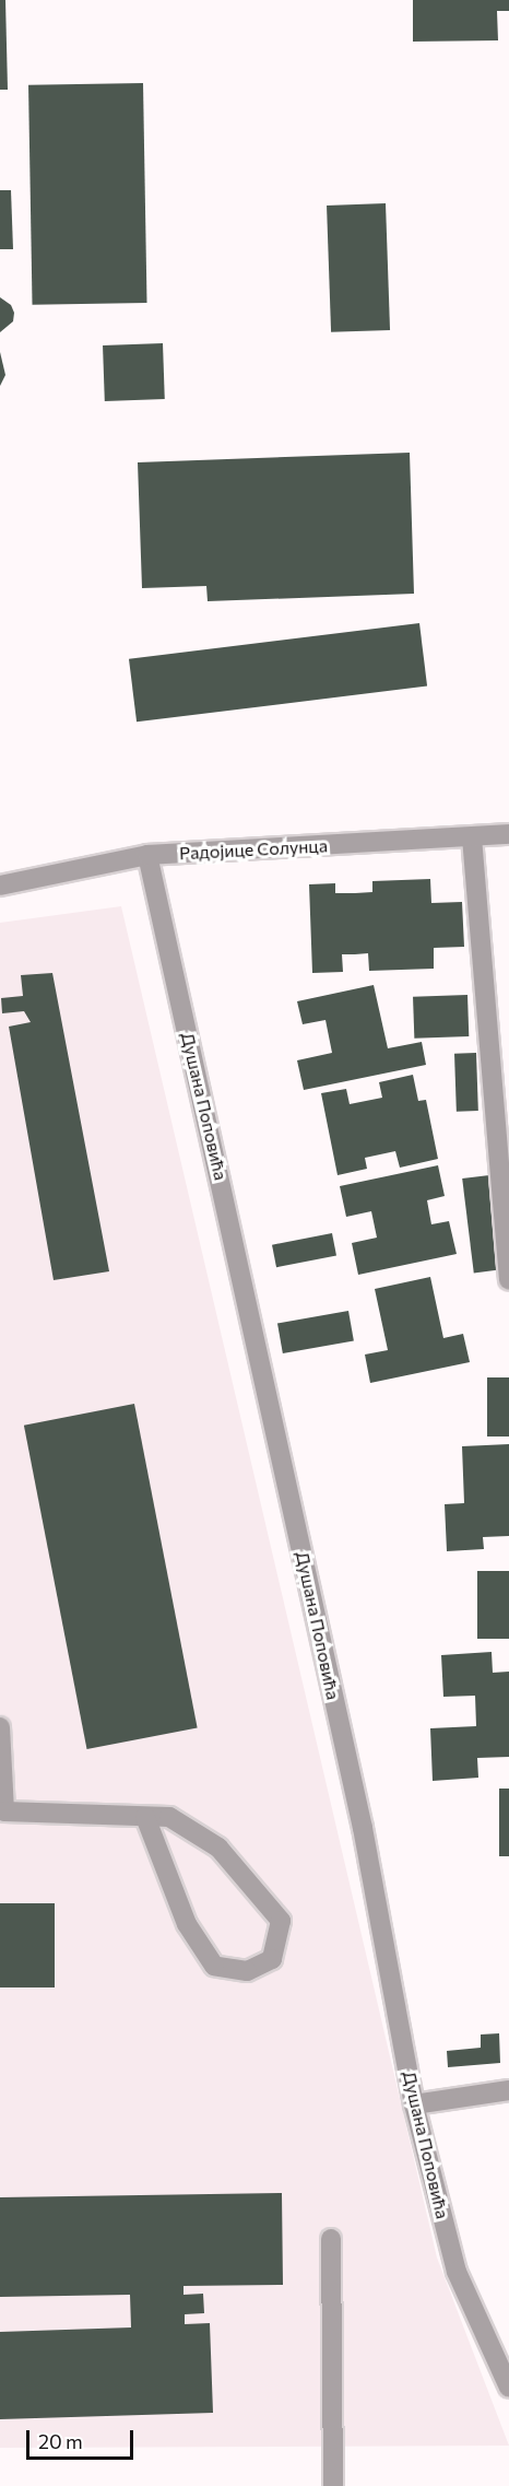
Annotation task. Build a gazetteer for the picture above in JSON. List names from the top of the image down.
{
  "streets": {
    "street": ["Радојице Солунца", "Душана Поповића"]
  },
  "crossings": [
    ["Радојице Солунца", "Душана Поповића"]
  ],
  "scale_bar": "20 m"
}
